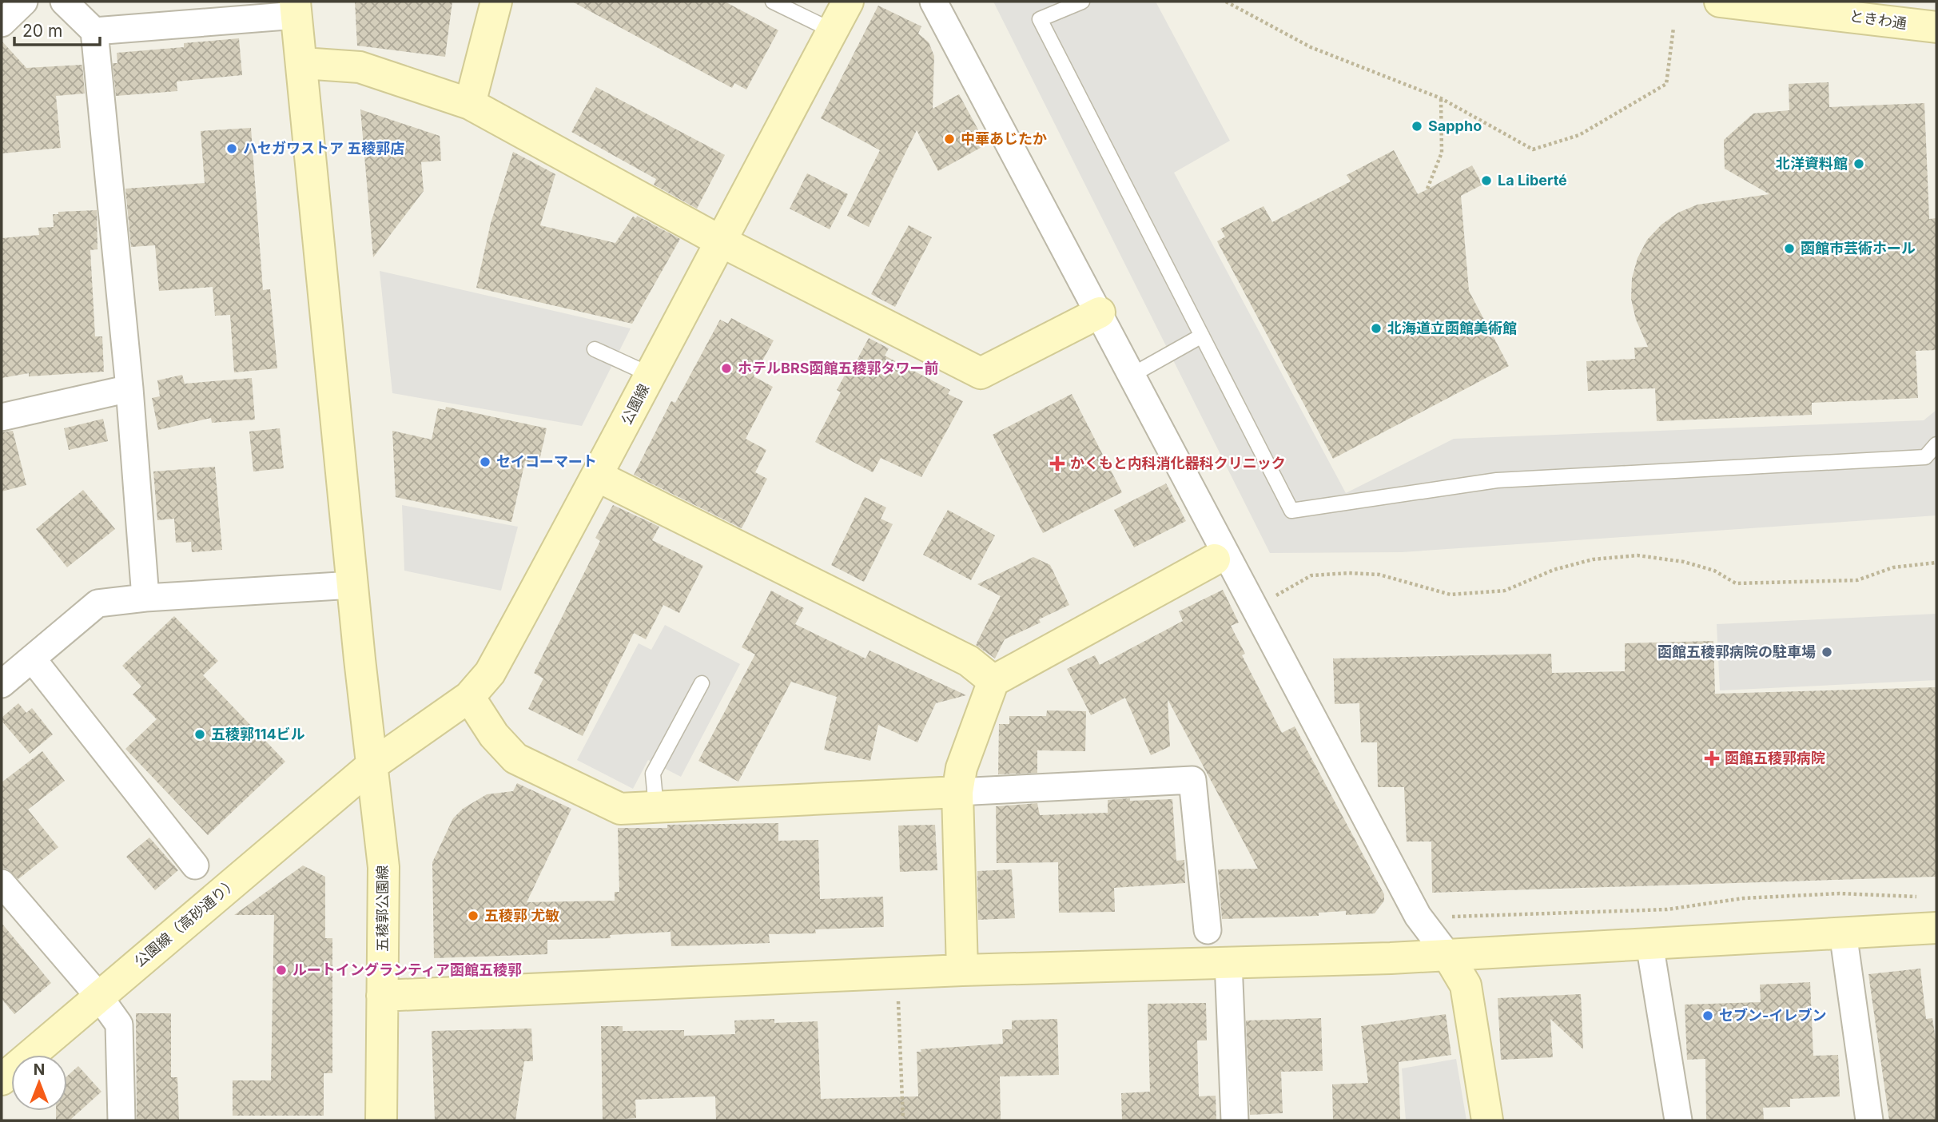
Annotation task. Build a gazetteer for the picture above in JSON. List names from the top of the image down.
{
  "streets": {
    "street": [
      "ときわ通",
      "公園線",
      "五稜郭公園線",
      "公園線（高砂通り）"
    ]
  },
  "crossings": [
    ["公園線", "五稜郭公園線"],
    ["公園線", "公園線（高砂通り）"],
    ["五稜郭公園線", "公園線（高砂通り）"]
  ],
  "places": {
    "other": [
      "Sappho",
      "中華あじたか",
      "ハセガワストア 五稜郭店",
      "北洋資料館",
      "La Liberté",
      "函館市芸術ホール",
      "北海道立函館美術館",
      "ホテルBRS函館五稜郭タワー前",
      "セイコーマート",
      "函館五稜郭病院の駐車場",
      "五稜郭114ビル",
      "五稜郭 尤敏",
      "ルートイングランティア函館五稜郭",
      "セブン-イレブン"
    ],
    "health": ["かくもと内科消化器科クリニック", "函館五稜郭病院"]
  },
  "scale_bar": "20 m",
  "north": "top"
}
